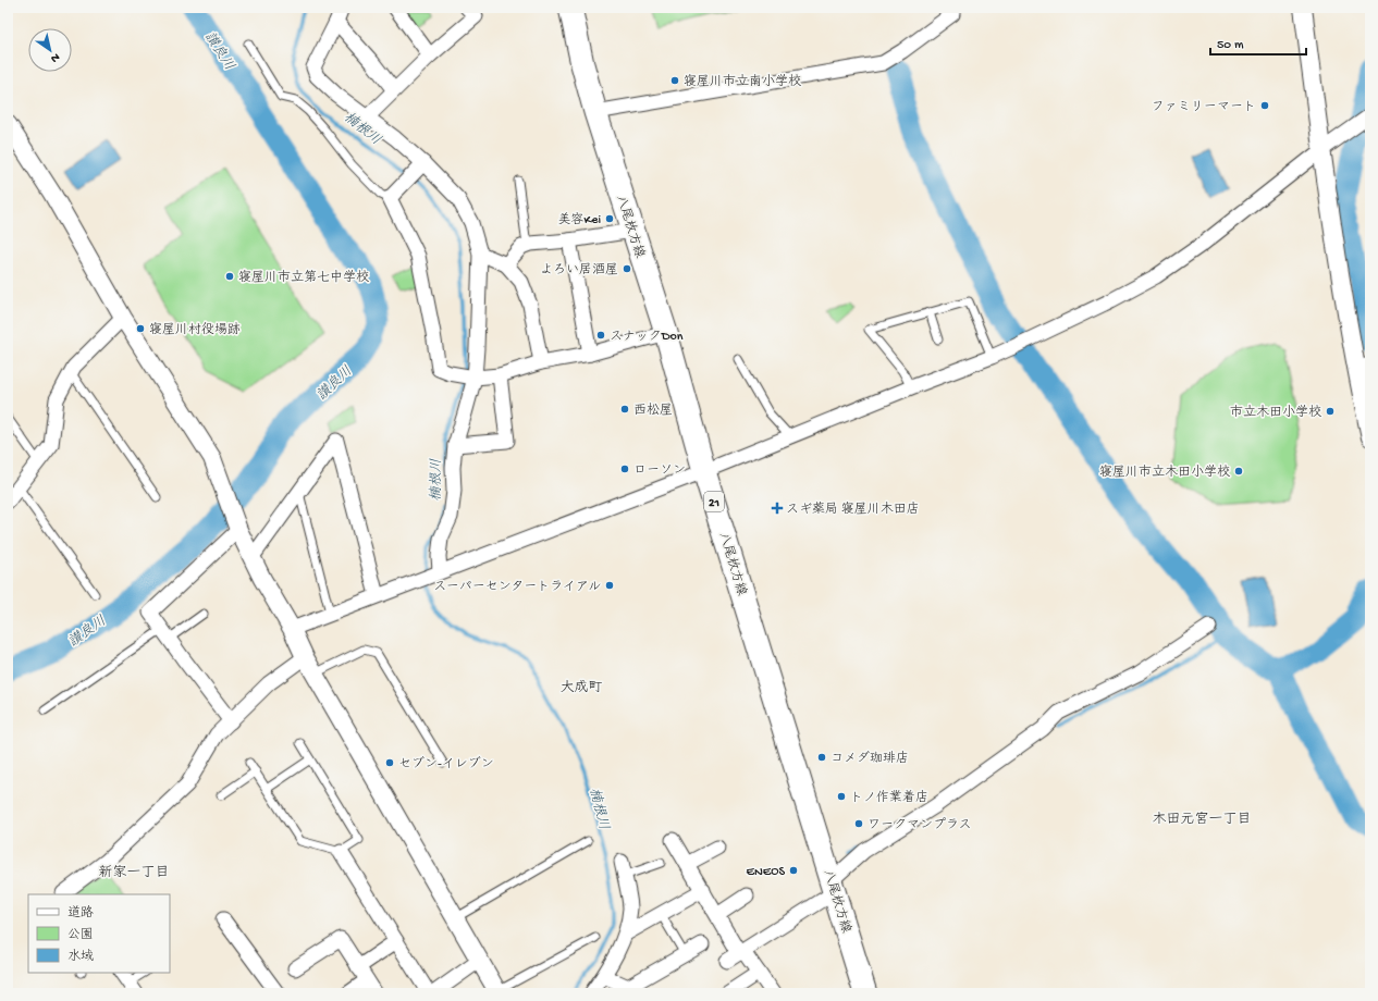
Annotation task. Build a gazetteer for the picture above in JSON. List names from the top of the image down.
{
  "streets": {
    "main road": ["八尾枚方線", "21"]
  },
  "districts": ["大成町", "木田元宮一丁目", "新家一丁目"],
  "water": ["讃良川", "楠根川"],
  "places": {
    "other": [
      "寝屋川市立南小学校",
      "ファミリーマート",
      "美容Kei",
      "よろい居酒屋",
      "寝屋川市立第七中学校",
      "寝屋川村役場跡",
      "スナックDon",
      "西松屋",
      "市立木田小学校",
      "ローソン",
      "寝屋川市立木田小学校",
      "スーパーセンタートライアル",
      "コメダ珈琲店",
      "セブン-イレブン",
      "トノ作業着店",
      "ワークマンプラス",
      "ENEOS"
    ],
    "health": ["スギ薬局 寝屋川木田店"]
  },
  "legend": ["道路", "公園", "水域"],
  "scale_bar": "50 m",
  "north": "bottom right"
}
